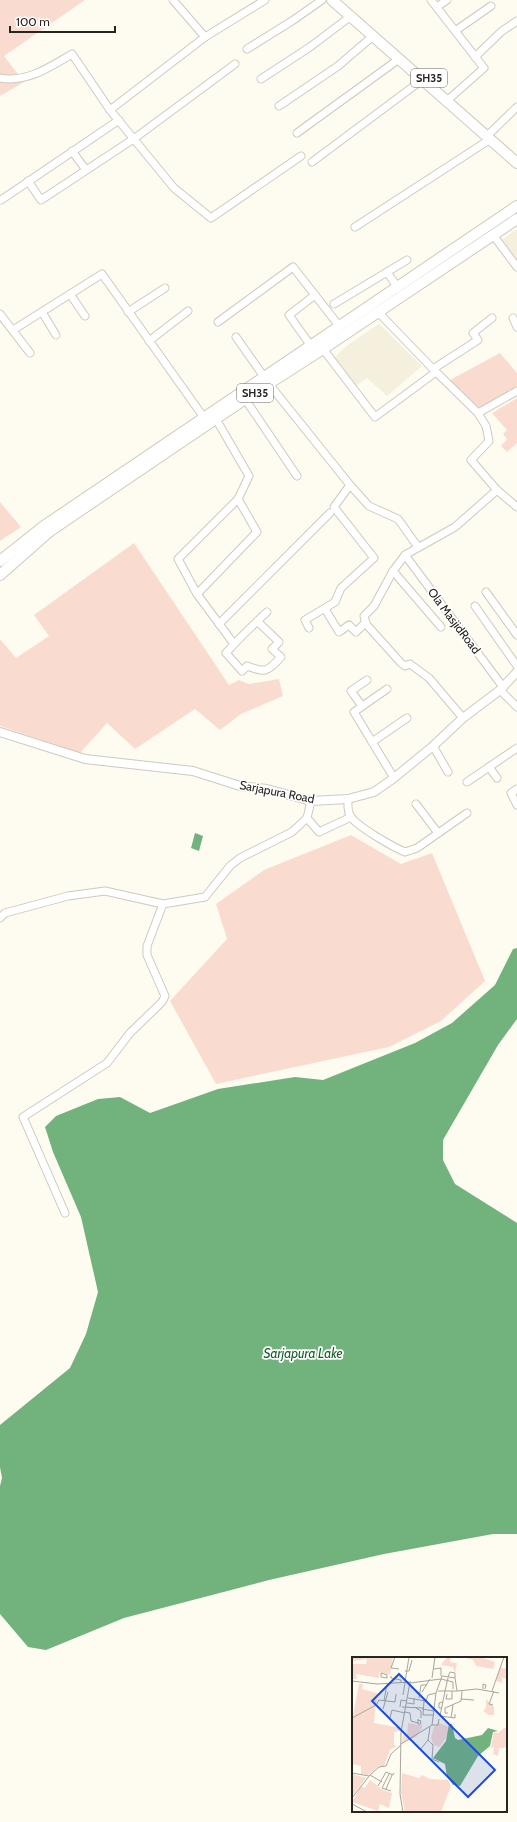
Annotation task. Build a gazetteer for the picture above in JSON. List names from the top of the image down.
{
  "streets": {
    "main road": ["SH35"],
    "street": ["Ola MasjidRoad", "Sarjapura Road"]
  },
  "crossings": [
    ["Ola MasjidRoad", "Sarjapura Road"]
  ],
  "water": ["Sarjapura Lake"],
  "scale_bar": "100 m"
}
